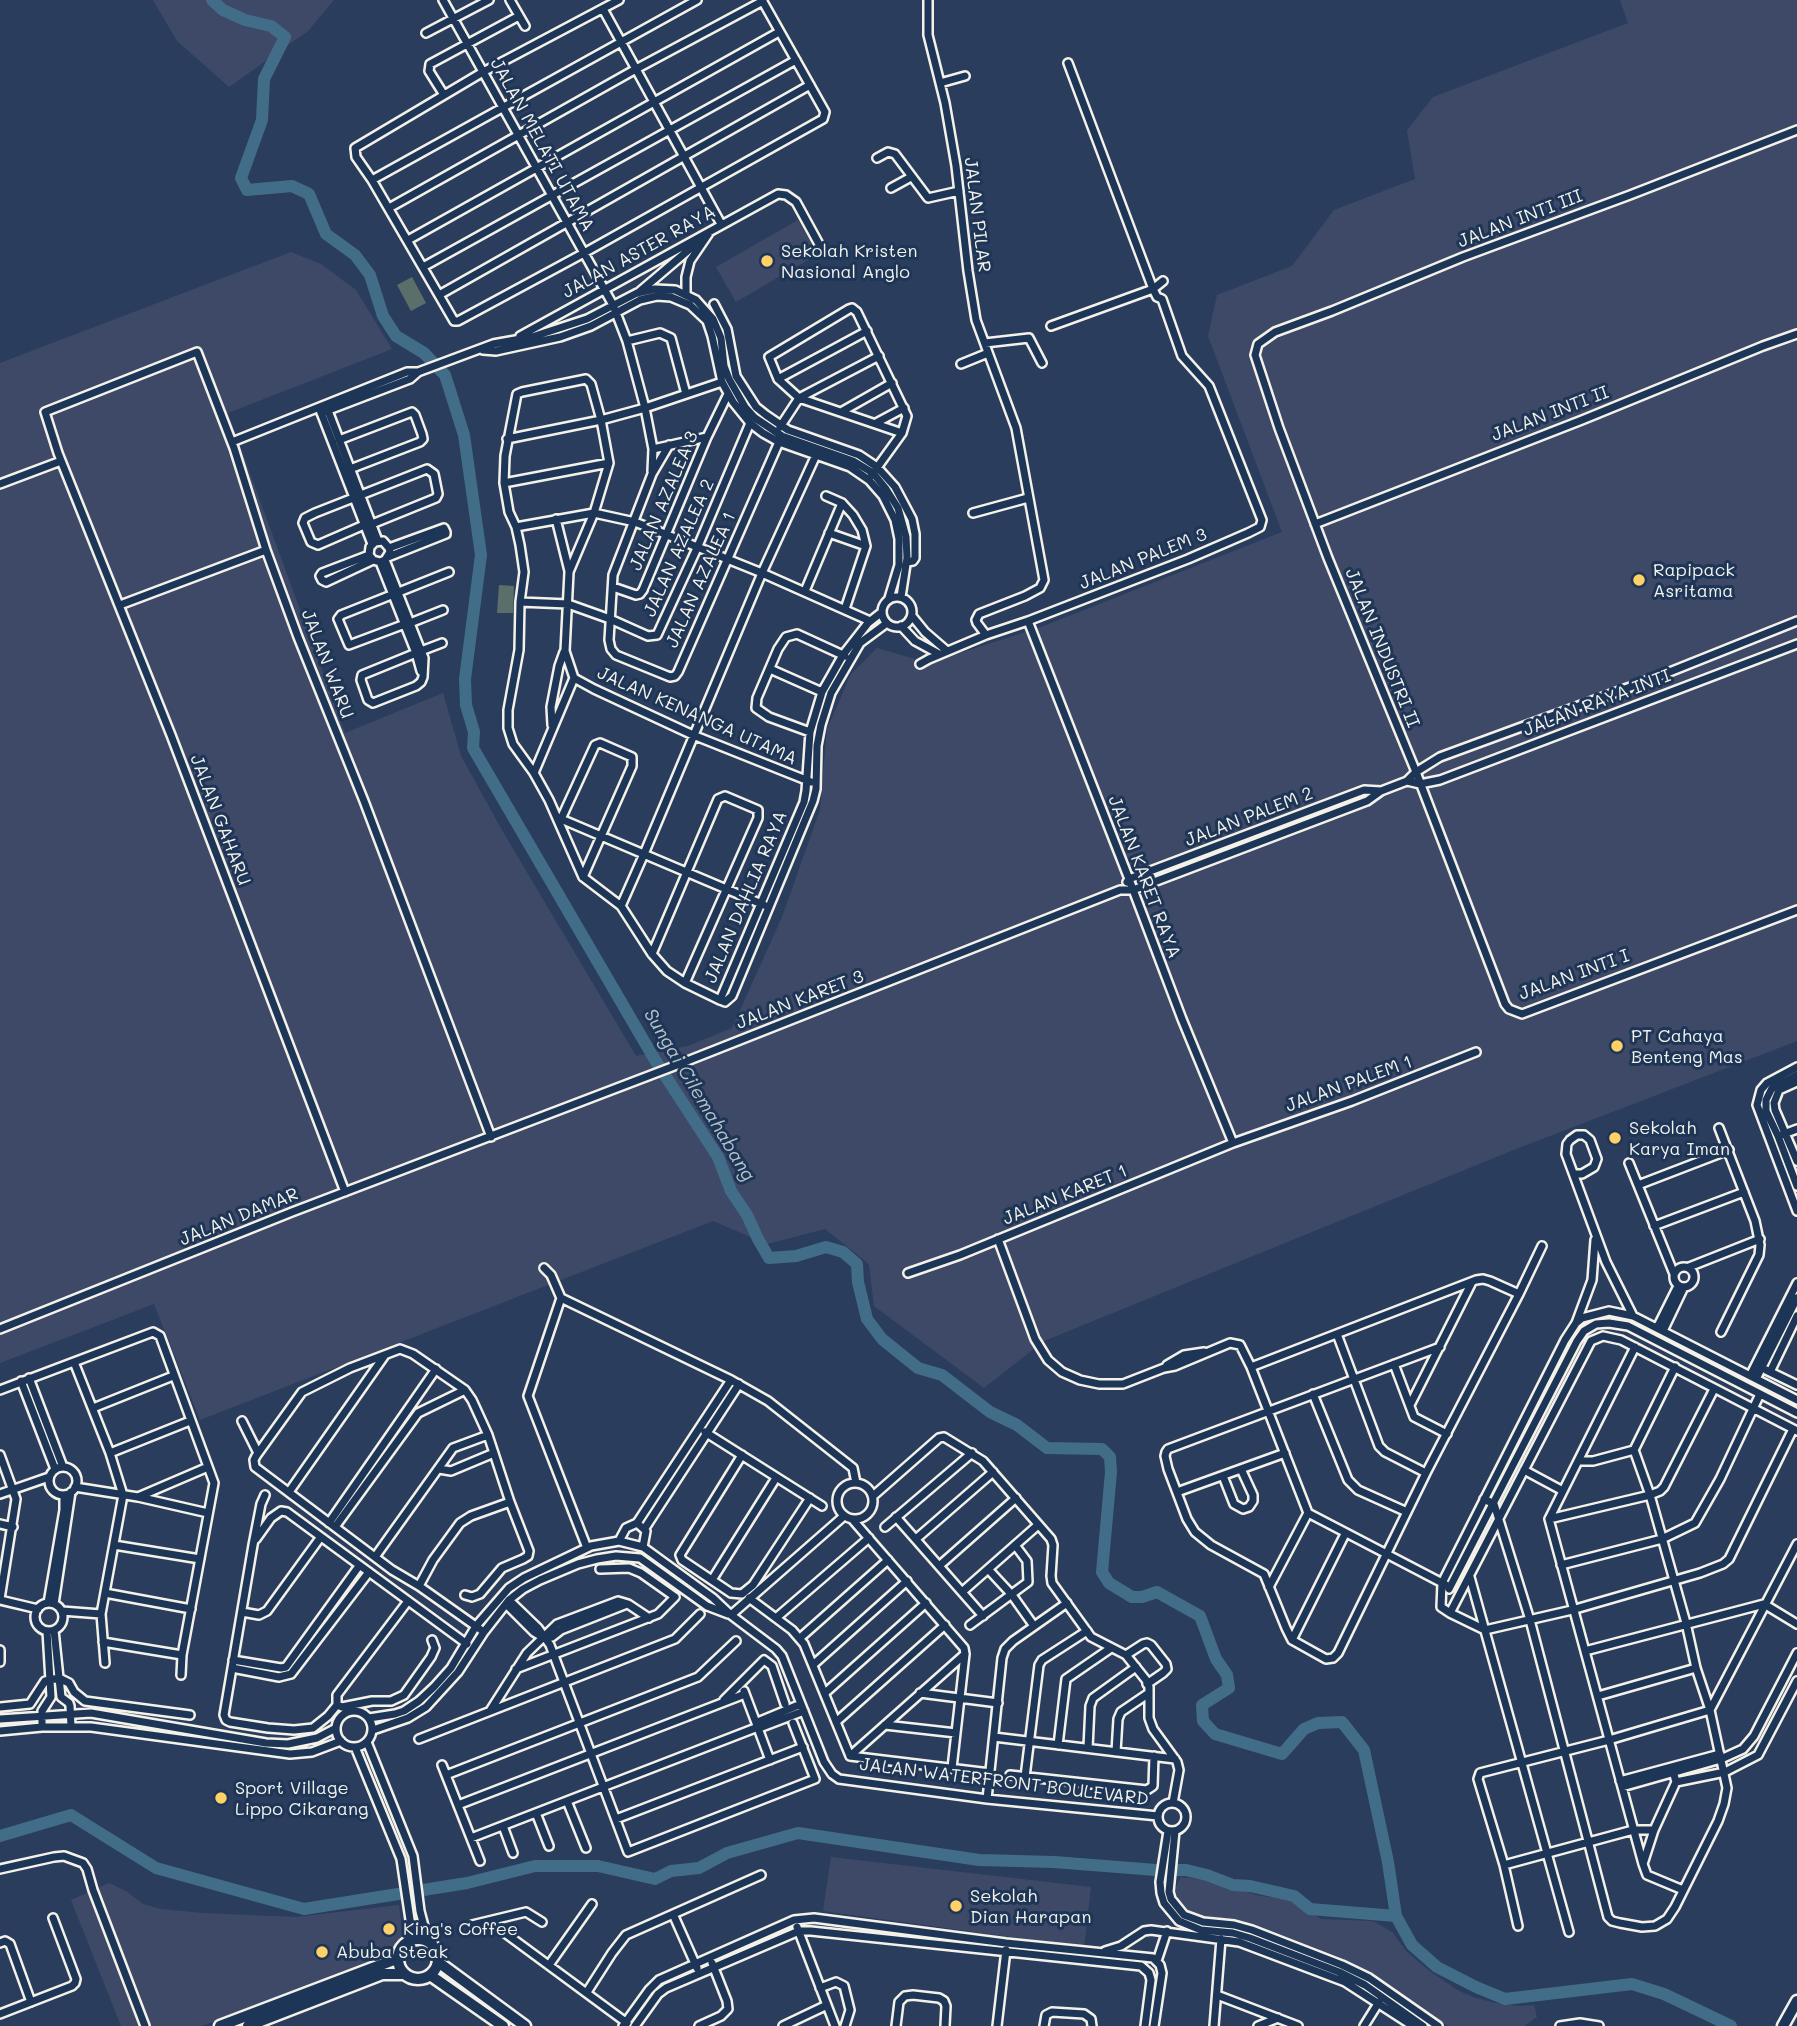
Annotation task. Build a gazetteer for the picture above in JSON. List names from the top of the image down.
{
  "streets": {
    "street": [
      "JALAN MELATI UTAMA",
      "JALAN PILAR",
      "JALAN INTI III",
      "JALAN ASTER RAYA",
      "JALAN INTI II",
      "JALAN AZALEA 3",
      "JALAN AZALEA 2",
      "JALAN PALEM 3",
      "JALAN AZALEA 1",
      "JALAN INDUSTRI II",
      "JALAN WARU",
      "JALAN RAYA INTI",
      "JALAN KENANGA UTAMA",
      "JALAN PALEM 2",
      "JALAN GAHARU",
      "JALAN KARET RAYA",
      "JALAN DAHLIA RAYA",
      "JALAN INTI I",
      "JALAN KARET 3",
      "JALAN PALEM 1",
      "JALAN KARET 1",
      "JALAN DAMAR",
      "JALAN WATERFRONT BOULEVARD"
    ]
  },
  "crossings": [
    ["JALAN MELATI UTAMA", "JALAN ASTER RAYA"],
    ["JALAN INTI III", "JALAN INDUSTRI II"],
    ["JALAN INTI II", "JALAN INDUSTRI II"],
    ["JALAN AZALEA 2", "JALAN AZALEA 1"],
    ["JALAN PALEM 3", "JALAN KARET RAYA"],
    ["JALAN INDUSTRI II", "JALAN RAYA INTI"],
    ["JALAN INDUSTRI II", "JALAN PALEM 2"],
    ["JALAN INDUSTRI II", "JALAN INTI I"],
    ["JALAN WARU", "JALAN GAHARU"],
    ["JALAN WARU", "JALAN KARET 3"],
    ["JALAN WARU", "JALAN DAMAR"],
    ["JALAN RAYA INTI", "JALAN PALEM 2"],
    ["JALAN RAYA INTI", "JALAN INTI I"],
    ["JALAN KENANGA UTAMA", "JALAN DAHLIA RAYA"],
    ["JALAN PALEM 2", "JALAN KARET RAYA"],
    ["JALAN PALEM 2", "JALAN KARET 3"],
    ["JALAN GAHARU", "JALAN DAMAR"],
    ["JALAN KARET RAYA", "JALAN KARET 3"],
    ["JALAN KARET RAYA", "JALAN PALEM 1"],
    ["JALAN KARET RAYA", "JALAN KARET 1"],
    ["JALAN KARET 3", "JALAN DAMAR"],
    ["JALAN PALEM 1", "JALAN KARET 1"]
  ],
  "water": ["Sungai Cilemahabang"],
  "places": [
    "Sekolah Kristen Nasional Anglo",
    "Rapipack Asritama",
    "PT Cahaya Benteng Mas",
    "Sekolah Karya Iman",
    "Sport Village Lippo Cikarang",
    "Sekolah Dian Harapan",
    "King's Coffee",
    "Abuba Steak"
  ]
}
